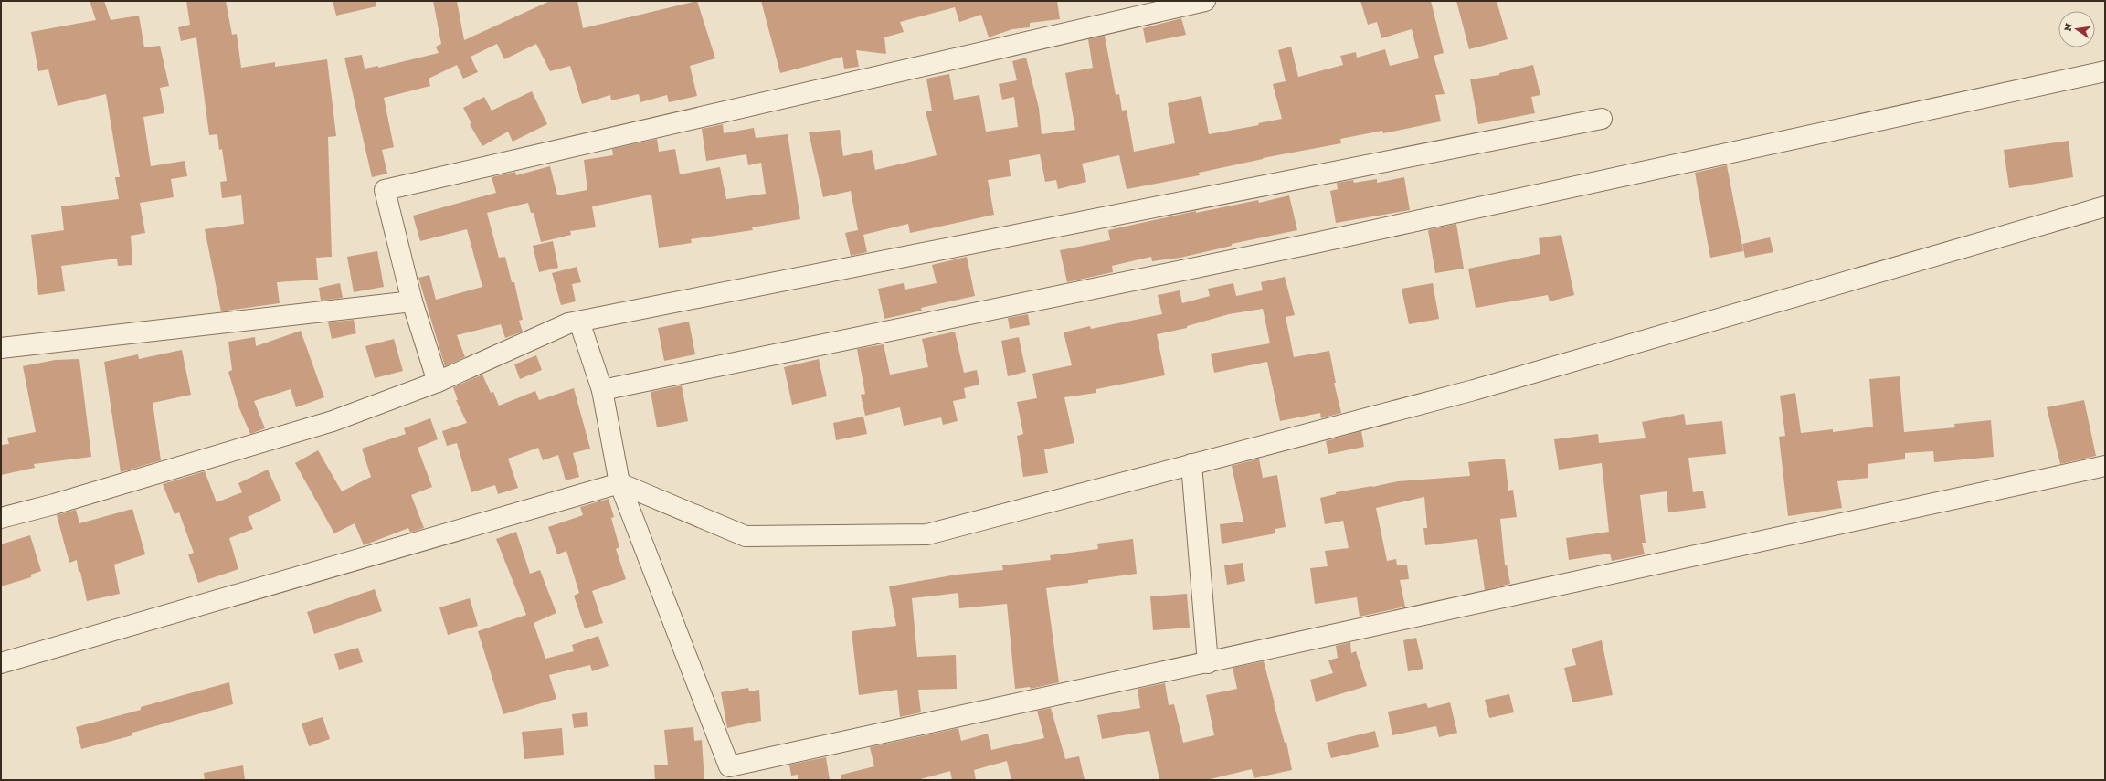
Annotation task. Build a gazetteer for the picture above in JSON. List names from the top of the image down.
{
  "north": "left"
}
